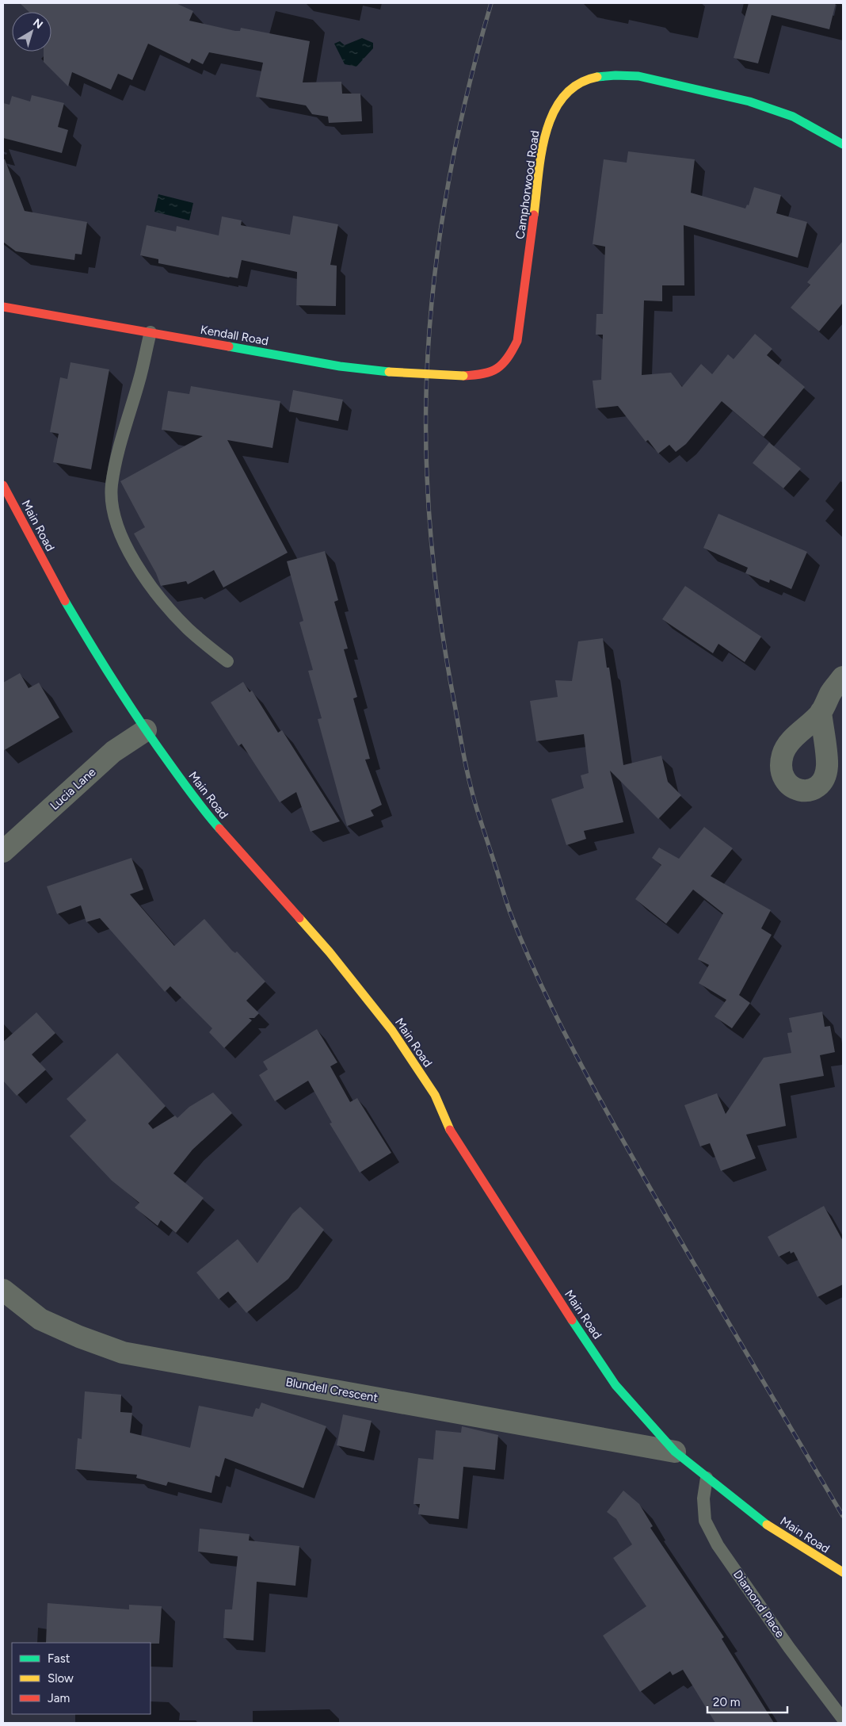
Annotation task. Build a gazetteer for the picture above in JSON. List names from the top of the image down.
{
  "streets": {
    "main road": ["Camphorwood Road", "Kendall Road", "Main Road"],
    "street": ["Lucia Lane", "Blundell Crescent"],
    "lane": ["Diamond Place"]
  },
  "crossings": [
    ["Camphorwood Road", "Kendall Road"],
    ["Main Road", "Lucia Lane"],
    ["Main Road", "Blundell Crescent"],
    ["Main Road", "Diamond Place"]
  ],
  "legend": ["Fast", "Slow", "Jam"],
  "scale_bar": "20 m",
  "north": "top right"
}
